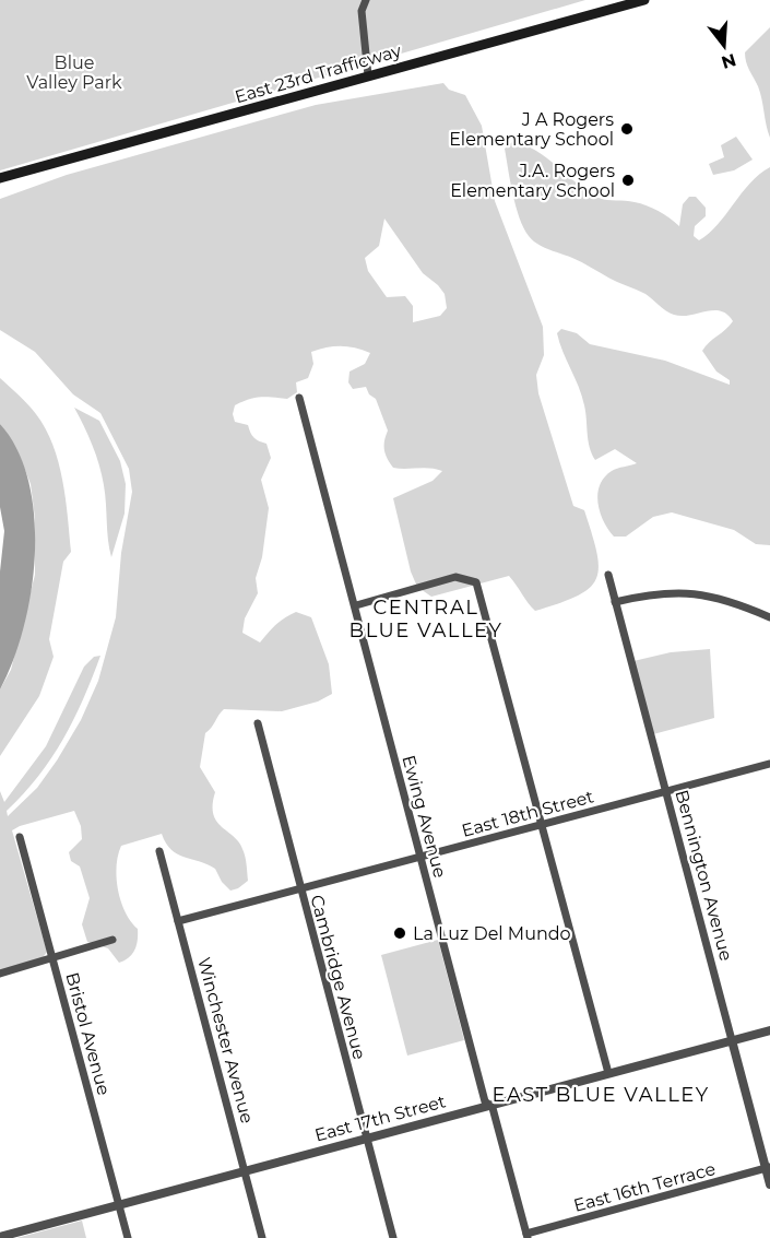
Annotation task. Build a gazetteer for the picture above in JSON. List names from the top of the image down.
{
  "streets": {
    "main road": ["East 23rd Trafficway"],
    "street": [
      "East 18th Street",
      "Ewing Avenue",
      "Bennington Avenue",
      "Cambridge Avenue",
      "Bristol Avenue",
      "Winchester Avenue",
      "East 17th Street",
      "East 16th Terrace"
    ]
  },
  "crossings": [
    ["East 18th Street", "Ewing Avenue"],
    ["East 18th Street", "Bennington Avenue"],
    ["East 18th Street", "Cambridge Avenue"],
    ["East 18th Street", "Winchester Avenue"],
    ["Ewing Avenue", "East 17th Street"],
    ["Ewing Avenue", "East 16th Terrace"],
    ["Bennington Avenue", "East 17th Street"],
    ["Bennington Avenue", "East 16th Terrace"],
    ["Cambridge Avenue", "East 17th Street"],
    ["Bristol Avenue", "East 17th Street"],
    ["Winchester Avenue", "East 17th Street"]
  ],
  "districts": ["CENTRAL BLUE VALLEY", "EAST BLUE VALLEY"],
  "parks": ["Blue Valley Park"],
  "places": ["J A Rogers Elementary School", "J.A. Rogers Elementary School", "La Luz Del Mundo"],
  "north": "bottom"
}
